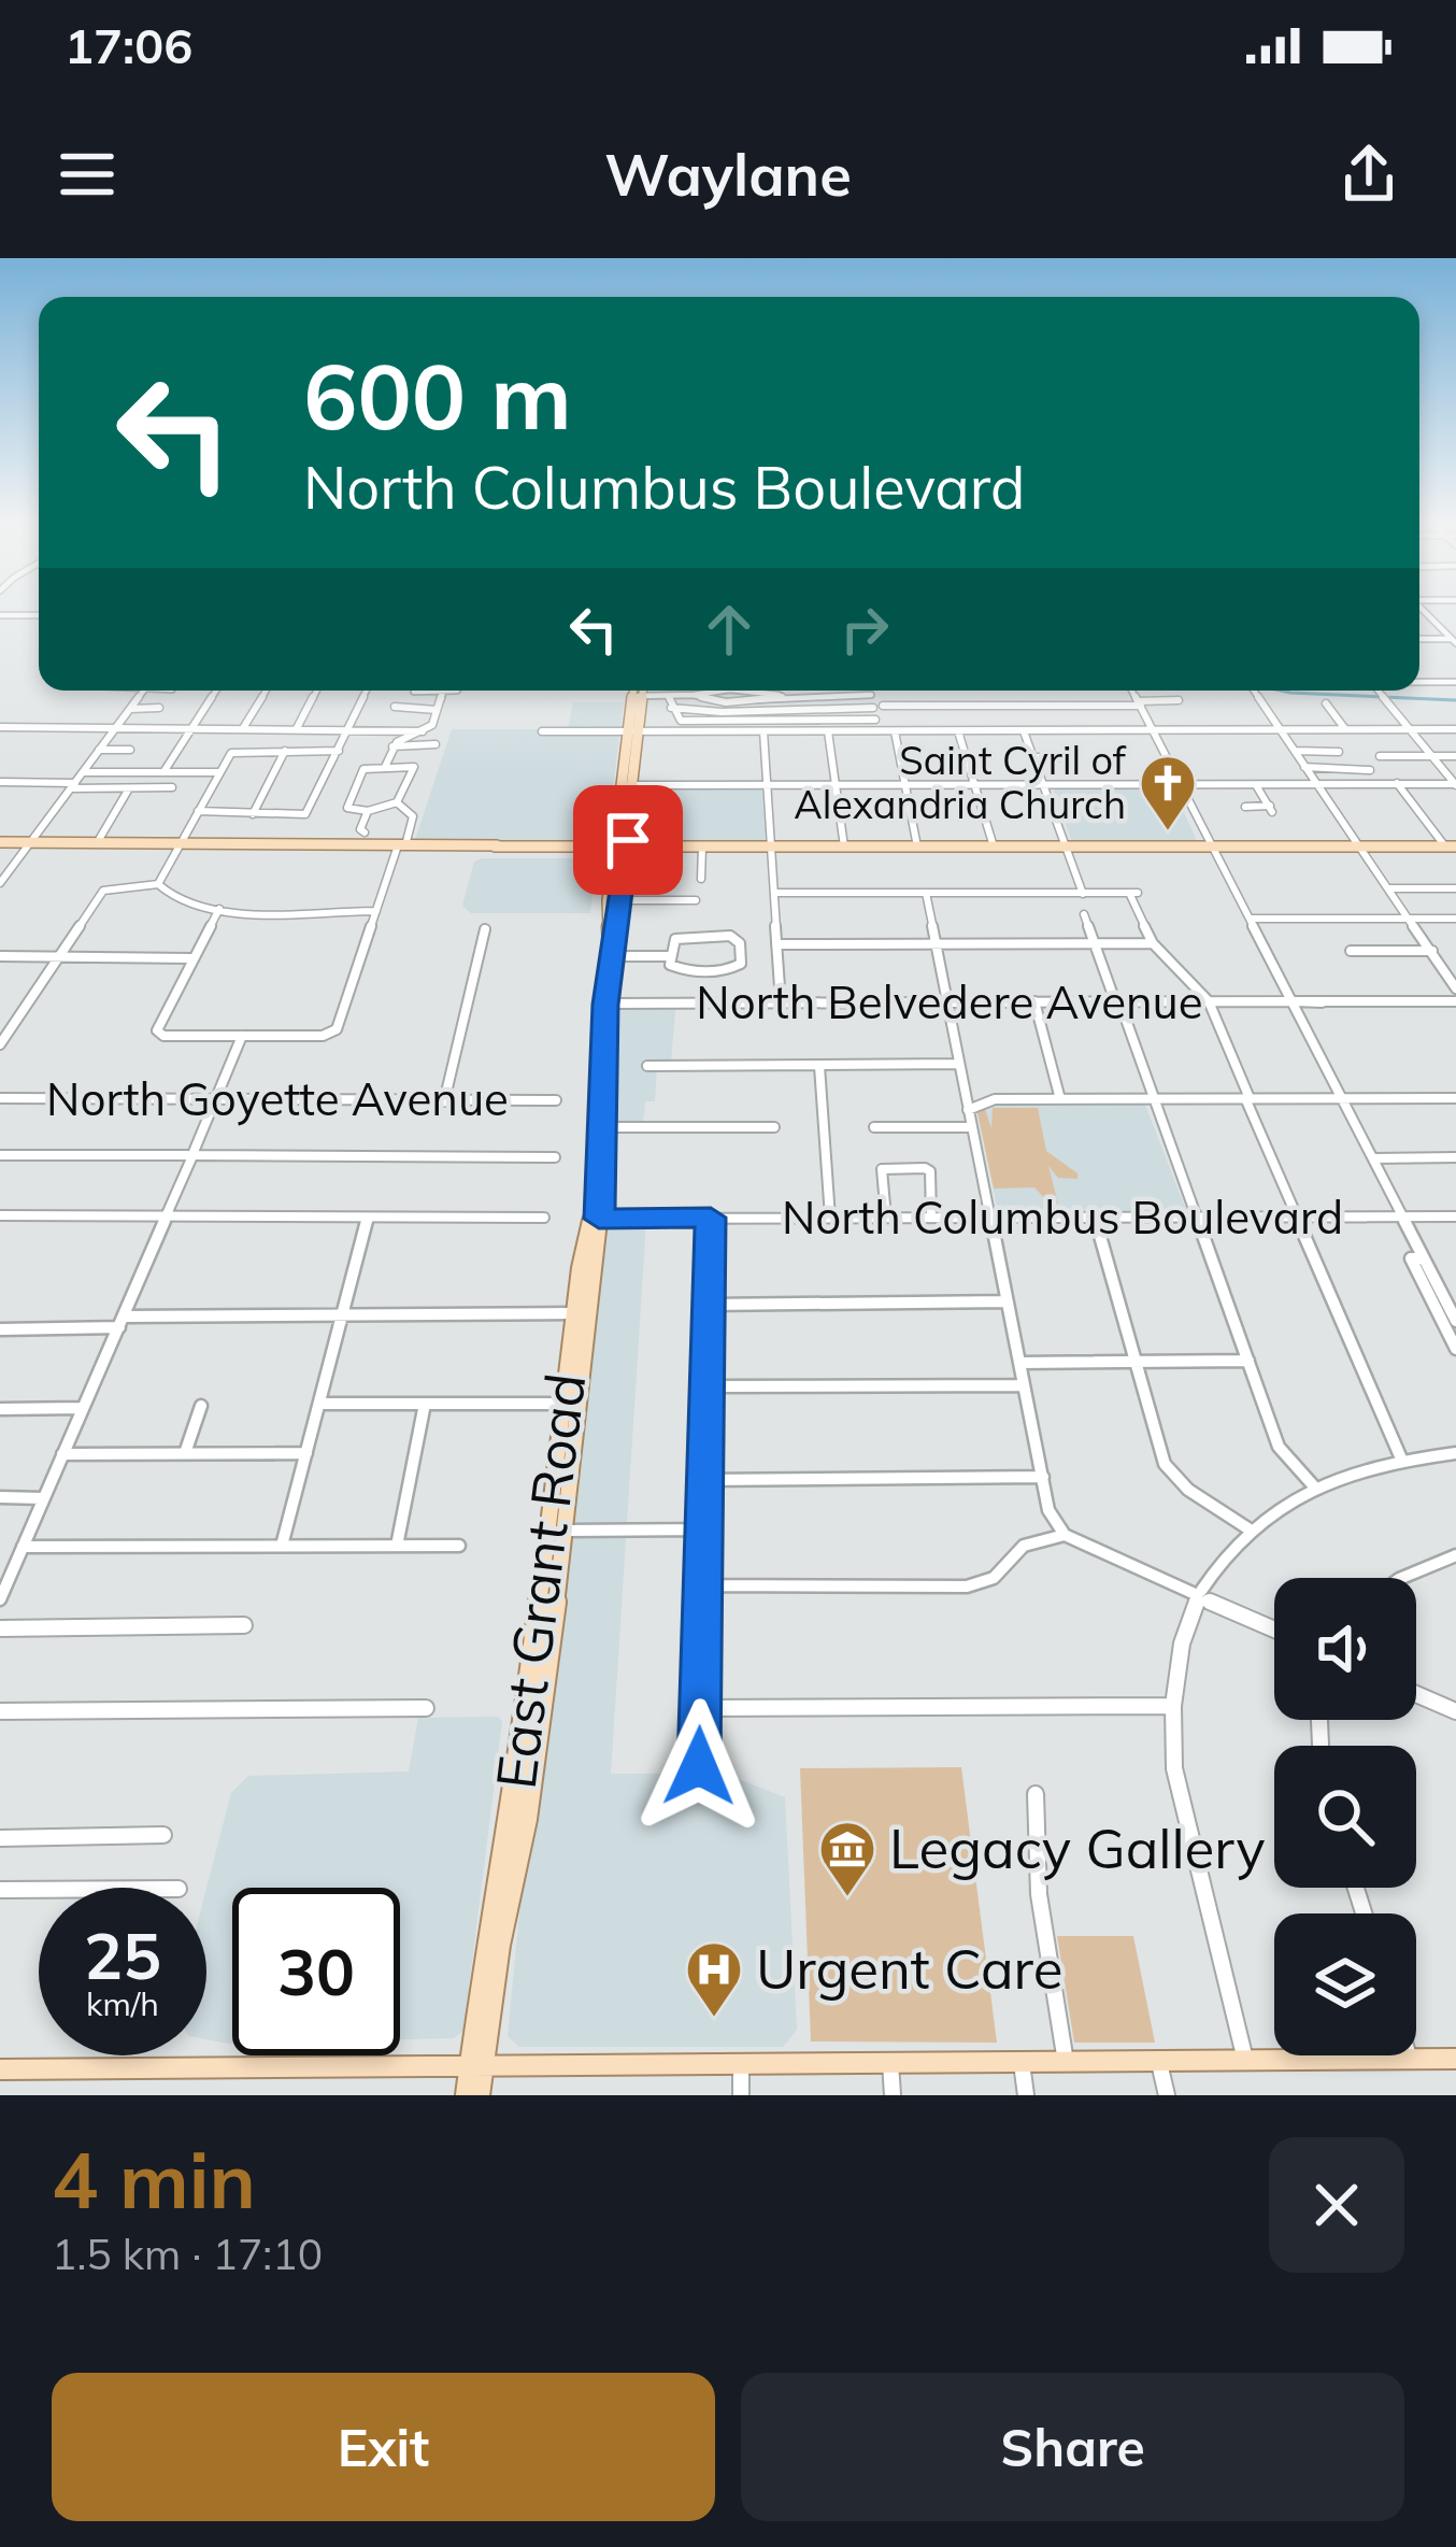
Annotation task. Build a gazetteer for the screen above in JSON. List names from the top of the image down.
{
  "streets": {
    "main road": ["East Grant Road"],
    "street": ["North Belvedere Avenue", "North Goyette Avenue", "North Columbus Boulevard"]
  },
  "crossings": [
    ["North Belvedere Avenue", "East Grant Road"],
    ["North Columbus Boulevard", "East Grant Road"]
  ],
  "places": {
    "church": ["Saint Cyril of Alexandria Church"],
    "museum": ["Legacy Gallery"],
    "hospital": ["Urgent Care"]
  },
  "page": {
    "status": "17:06",
    "header": "Waylane",
    "turn": ["600 m", "North Columbus Boulevard"],
    "speed": "25 km/h",
    "limit": "30",
    "heading": ["4 min", "1.5 km · 17:10"],
    "buttons": ["Exit", "Share"]
  }
}
